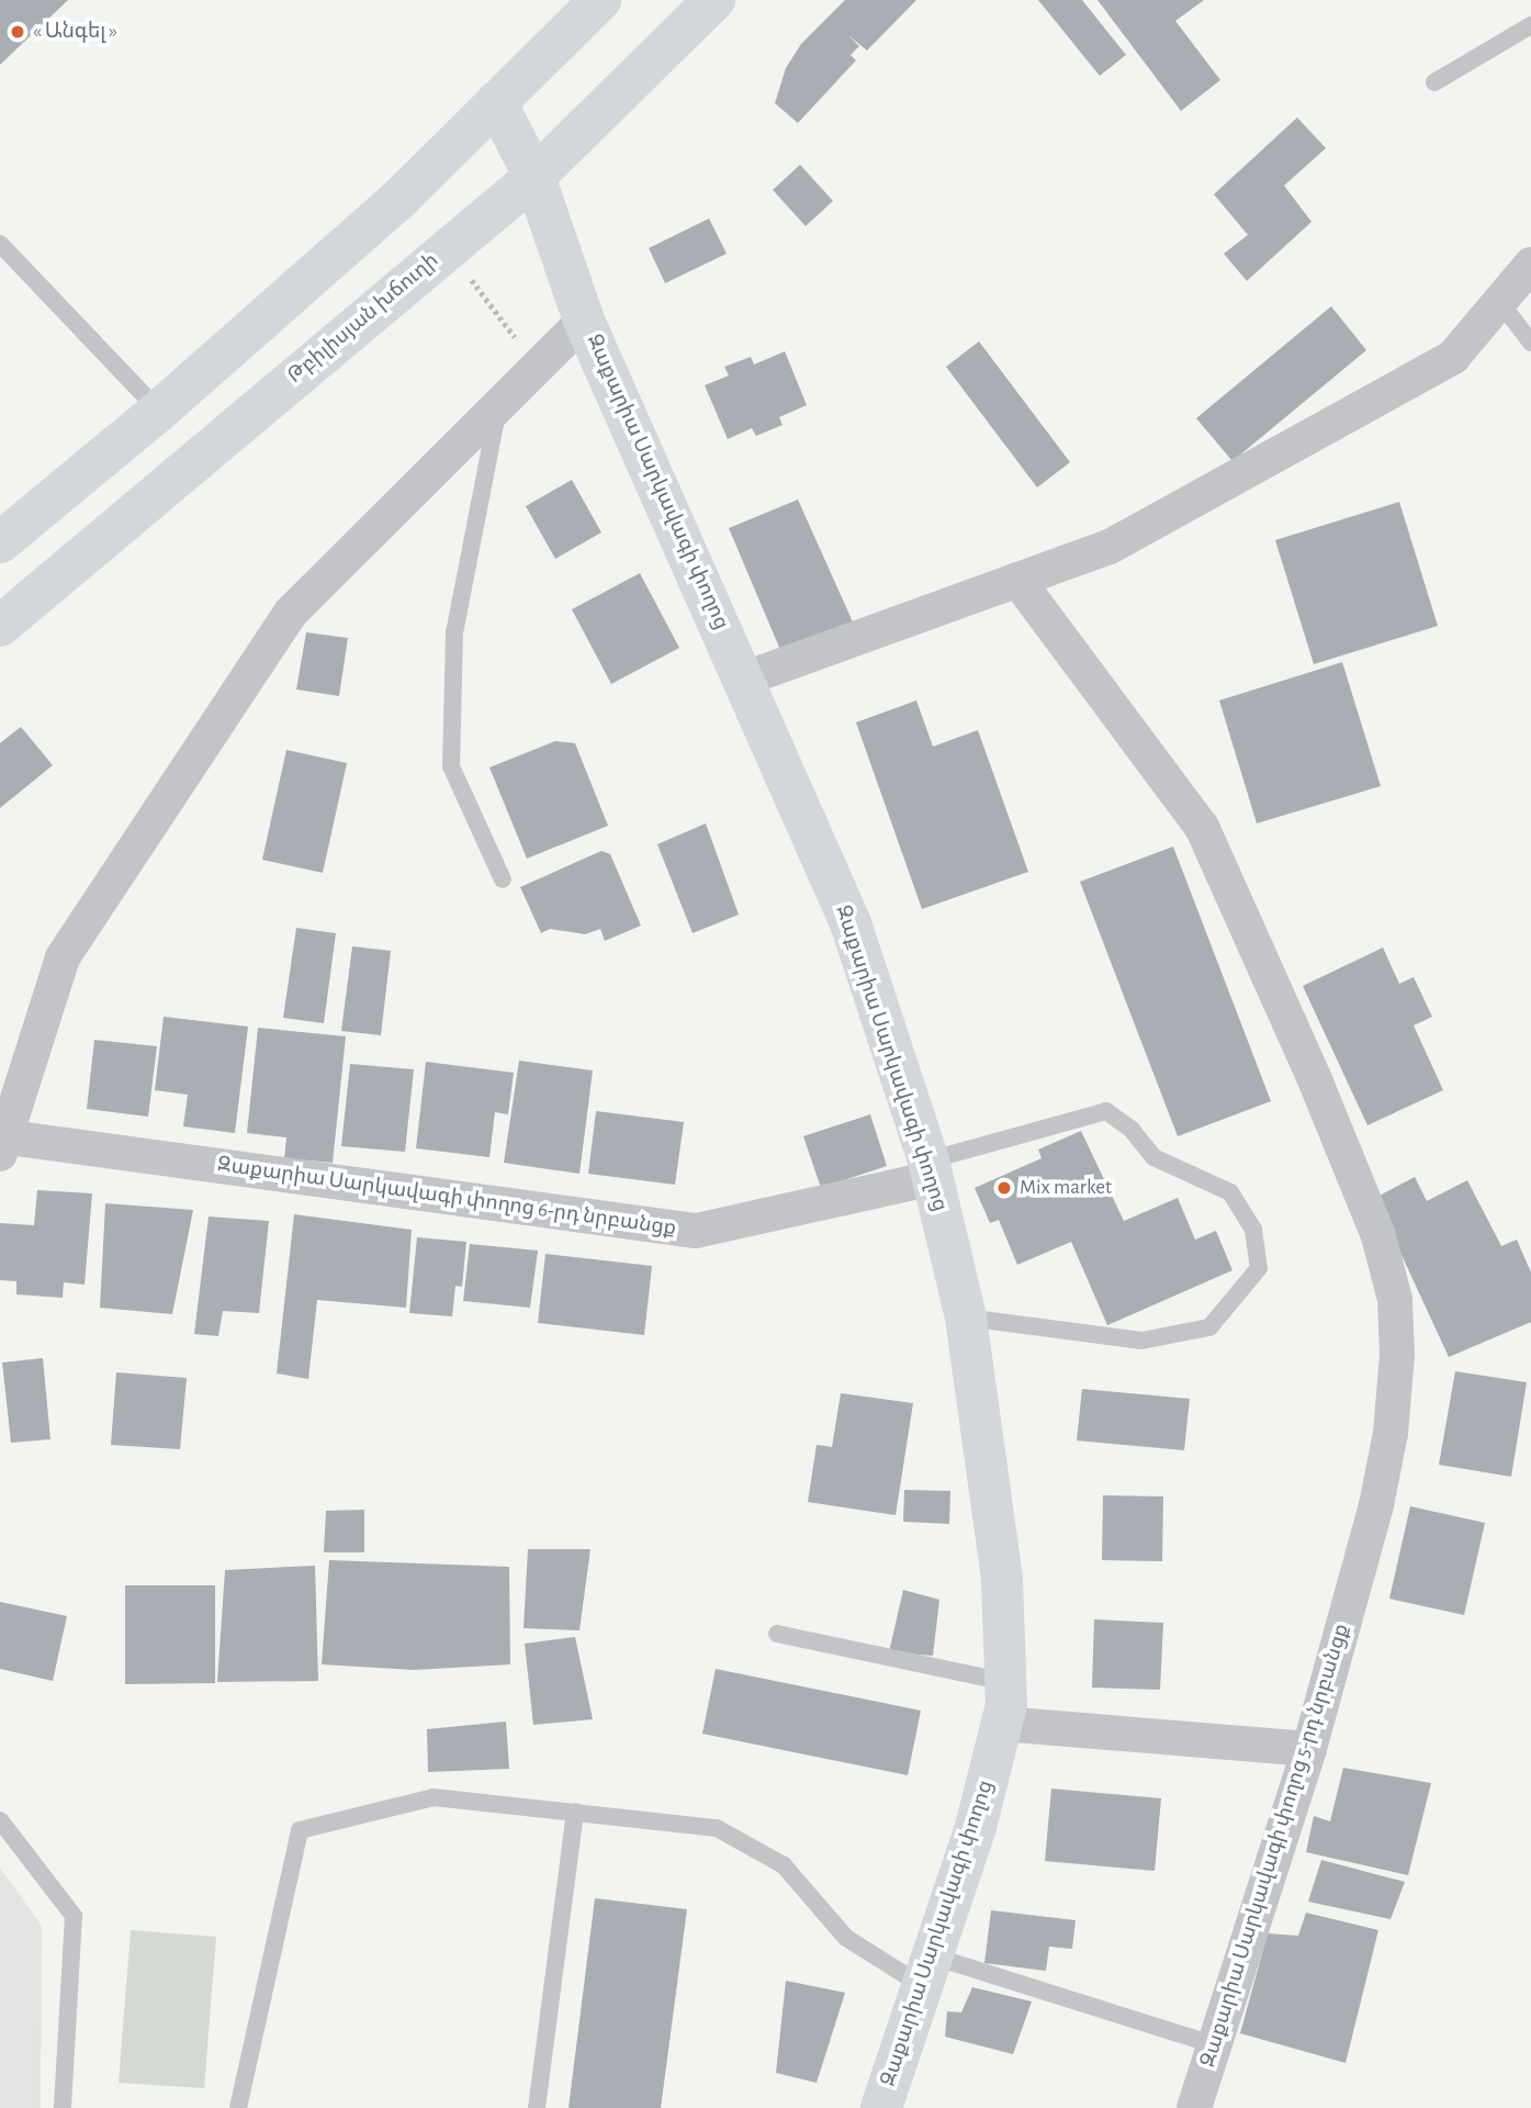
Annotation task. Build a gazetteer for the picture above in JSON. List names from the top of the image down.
{
  "streets": {
    "main road": ["Թբիլիսյան խճուղի", "Զաքարիա Սարկավագի փողոց"],
    "street": ["Զաքարիա Սարկավագի փողոց 6-րդ նրբանցք", "Զաքարիա Սարկավագի փողոց 5-րդ նրբանցք"]
  },
  "crossings": [
    ["Թբիլիսյան խճուղի", "Զաքարիա Սարկավագի փողոց"],
    ["Զաքարիա Սարկավագի փողոց", "Զաքարիա Սարկավագի փողոց 6-րդ նրբանցք"]
  ],
  "places": ["« Անգել »", "Mix market"]
}
